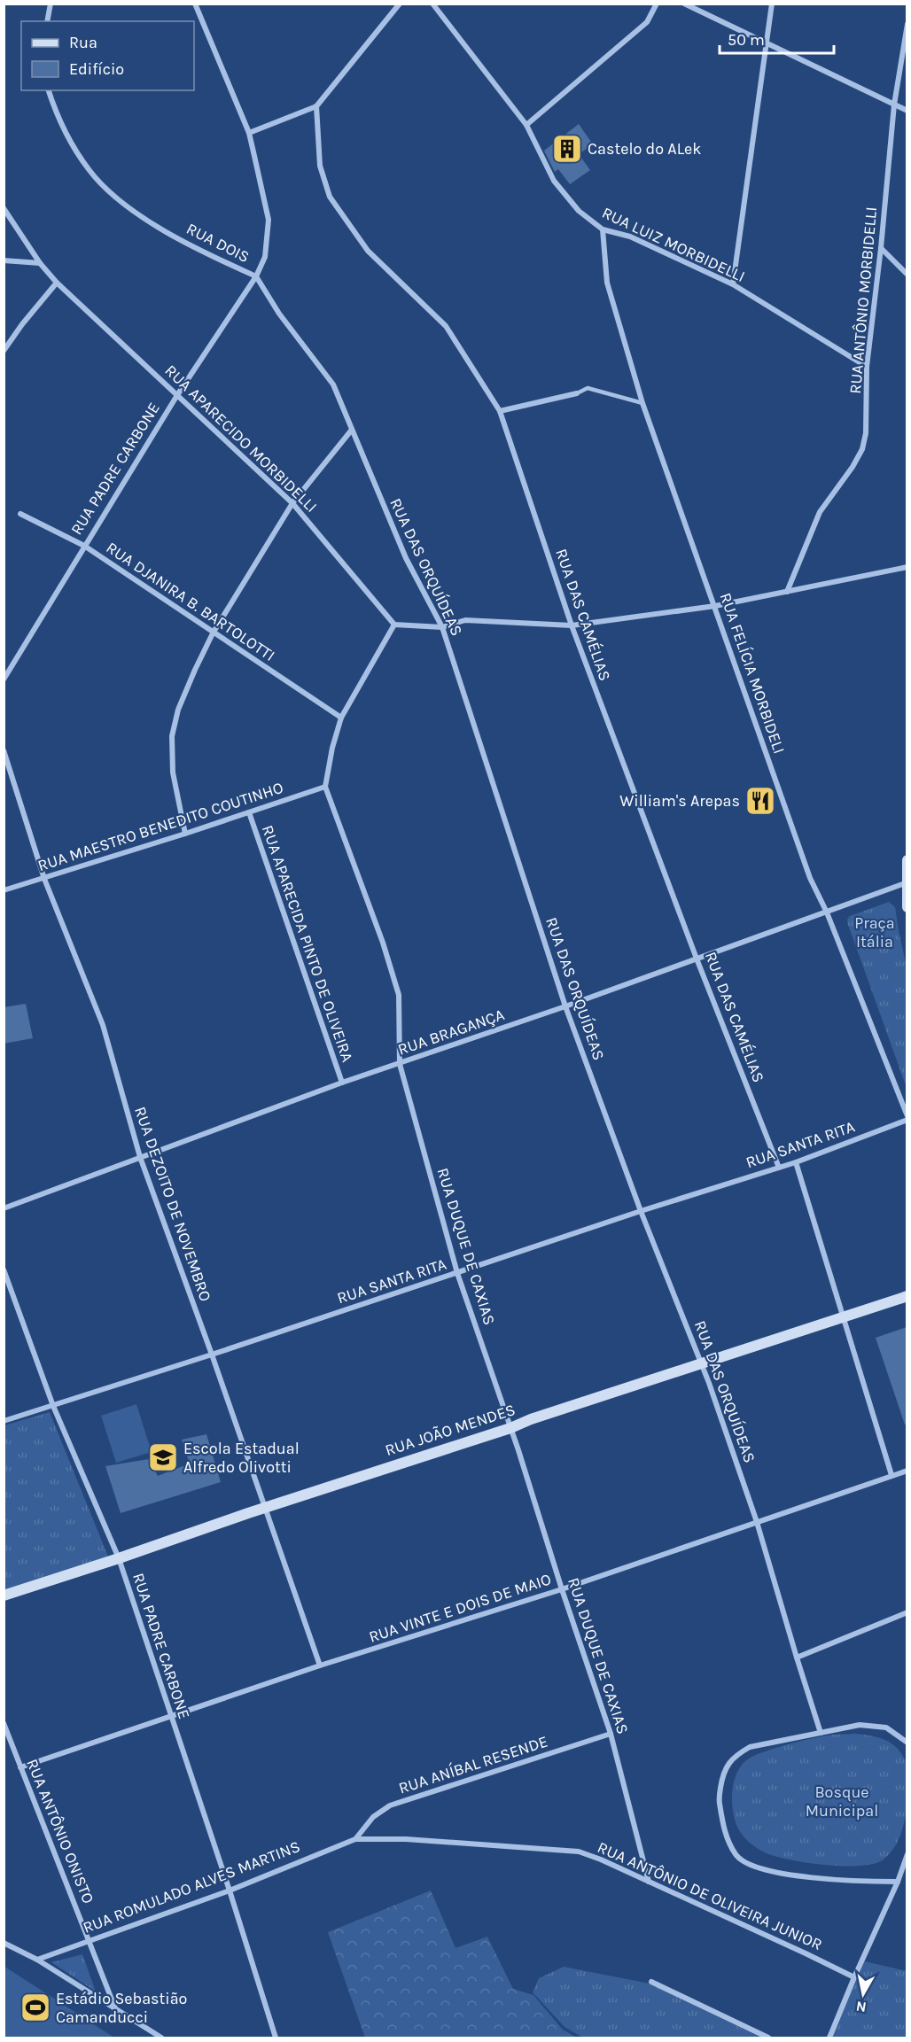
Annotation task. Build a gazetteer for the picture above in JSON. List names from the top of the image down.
{
  "streets": {
    "street": [
      "RUA DOIS",
      "RUA LUIZ MORBIDELLI",
      "RUA ANTÔNIO MORBIDELLI",
      "RUA APARECIDO MORBIDELLI",
      "RUA PADRE CARBONE",
      "RUA DAS ORQUÍDEAS",
      "RUA DJANIRA B. BARTOLOTTI",
      "RUA DAS CAMÉLIAS",
      "RUA FELÍCIA MORBIDELI",
      "RUA MAESTRO BENEDITO COUTINHO",
      "RUA APARECIDA PINTO DE OLIVEIRA",
      "RUA BRAGANÇA",
      "RUA SANTA RITA",
      "RUA DEZOITO DE NOVEMBRO",
      "RUA DUQUE DE CAXIAS",
      "RUA JOÃO MENDES",
      "RUA VINTE E DOIS DE MAIO",
      "RUA ANÍBAL RESENDE",
      "RUA ANTÔNIO ONISTO",
      "RUA ROMULADO ALVES MARTINS",
      "RUA ANTÔNIO DE OLIVEIRA JUNIOR"
    ]
  },
  "crossings": [
    ["RUA DOIS", "RUA PADRE CARBONE"],
    ["RUA DOIS", "RUA DAS ORQUÍDEAS"],
    ["RUA LUIZ MORBIDELLI", "RUA ANTÔNIO MORBIDELLI"],
    ["RUA LUIZ MORBIDELLI", "RUA FELÍCIA MORBIDELI"],
    ["RUA APARECIDO MORBIDELLI", "RUA PADRE CARBONE"],
    ["RUA PADRE CARBONE", "RUA DAS ORQUÍDEAS"],
    ["RUA PADRE CARBONE", "RUA DJANIRA B. BARTOLOTTI"],
    ["RUA PADRE CARBONE", "RUA SANTA RITA"],
    ["RUA PADRE CARBONE", "RUA JOÃO MENDES"],
    ["RUA PADRE CARBONE", "RUA VINTE E DOIS DE MAIO"],
    ["RUA PADRE CARBONE", "RUA ROMULADO ALVES MARTINS"],
    ["RUA DAS ORQUÍDEAS", "RUA BRAGANÇA"],
    ["RUA DAS ORQUÍDEAS", "RUA SANTA RITA"],
    ["RUA DAS ORQUÍDEAS", "RUA JOÃO MENDES"],
    ["RUA DAS ORQUÍDEAS", "RUA VINTE E DOIS DE MAIO"],
    ["RUA DAS CAMÉLIAS", "RUA BRAGANÇA"],
    ["RUA DAS CAMÉLIAS", "RUA SANTA RITA"],
    ["RUA FELÍCIA MORBIDELI", "RUA BRAGANÇA"],
    ["RUA FELÍCIA MORBIDELI", "RUA SANTA RITA"],
    ["RUA MAESTRO BENEDITO COUTINHO", "RUA APARECIDA PINTO DE OLIVEIRA"],
    ["RUA MAESTRO BENEDITO COUTINHO", "RUA DEZOITO DE NOVEMBRO"],
    ["RUA MAESTRO BENEDITO COUTINHO", "RUA DUQUE DE CAXIAS"],
    ["RUA APARECIDA PINTO DE OLIVEIRA", "RUA BRAGANÇA"],
    ["RUA BRAGANÇA", "RUA DEZOITO DE NOVEMBRO"],
    ["RUA BRAGANÇA", "RUA DUQUE DE CAXIAS"],
    ["RUA SANTA RITA", "RUA DEZOITO DE NOVEMBRO"],
    ["RUA SANTA RITA", "RUA DUQUE DE CAXIAS"],
    ["RUA DEZOITO DE NOVEMBRO", "RUA JOÃO MENDES"],
    ["RUA DEZOITO DE NOVEMBRO", "RUA VINTE E DOIS DE MAIO"],
    ["RUA DUQUE DE CAXIAS", "RUA JOÃO MENDES"],
    ["RUA DUQUE DE CAXIAS", "RUA VINTE E DOIS DE MAIO"],
    ["RUA DUQUE DE CAXIAS", "RUA ANÍBAL RESENDE"],
    ["RUA DUQUE DE CAXIAS", "RUA ANTÔNIO DE OLIVEIRA JUNIOR"],
    ["RUA VINTE E DOIS DE MAIO", "RUA ANTÔNIO ONISTO"],
    ["RUA ANÍBAL RESENDE", "RUA ROMULADO ALVES MARTINS"],
    ["RUA ANÍBAL RESENDE", "RUA ANTÔNIO DE OLIVEIRA JUNIOR"],
    ["RUA ANTÔNIO ONISTO", "RUA ROMULADO ALVES MARTINS"],
    ["RUA ROMULADO ALVES MARTINS", "RUA ANTÔNIO DE OLIVEIRA JUNIOR"]
  ],
  "parks": ["Praça Itália", "Bosque Municipal"],
  "places": {
    "building": ["Castelo do ALek"],
    "restaurant": ["William's Arepas"],
    "school or university": ["Escola Estadual Alfredo Olivotti"],
    "sports": ["Estádio Sebastião Camanducci"]
  },
  "legend": ["Rua", "Edifício"],
  "scale_bar": "50 m",
  "north": "bottom"
}
